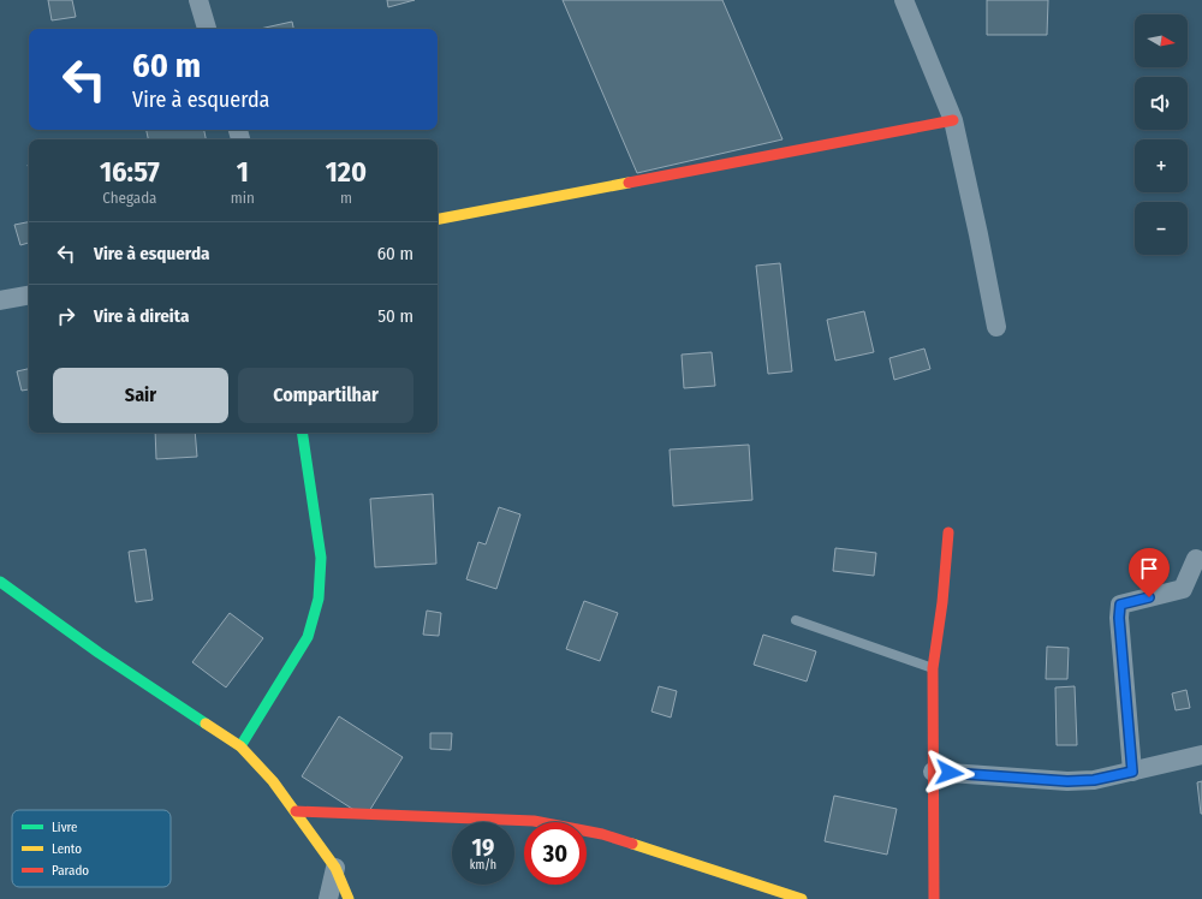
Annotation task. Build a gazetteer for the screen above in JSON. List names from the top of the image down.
{
  "legend": ["Livre", "Lento", "Parado"],
  "north": "right",
  "page": {
    "map_buttons": ["+", "−"],
    "turn": ["60 m", "Vire à esquerda"],
    "eta": [
      "16:57",
      "Chegada",
      "1",
      "min",
      "120",
      "m"
    ],
    "list": [
      {
        "name": "Vire à esquerda",
        "value": "60 m"
      },
      {
        "name": "Vire à direita",
        "value": "50 m"
      }
    ],
    "buttons": ["Sair", "Compartilhar"],
    "speed": "19 km/h",
    "limit": "30"
  }
}
